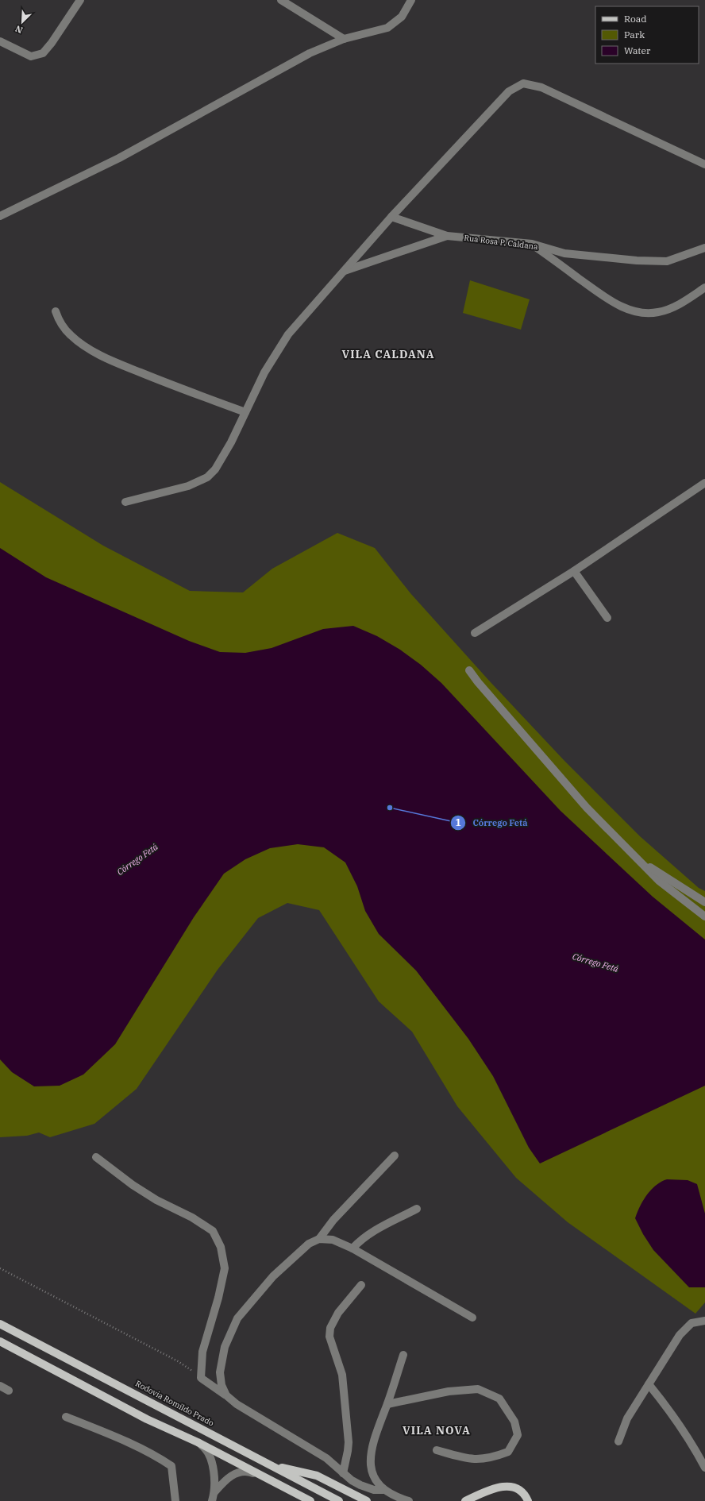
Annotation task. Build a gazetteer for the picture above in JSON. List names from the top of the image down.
{
  "streets": {
    "main road": ["Rodovia Romildo Prado"],
    "street": ["Rua Rosa P. Caldana"]
  },
  "districts": ["VILA CALDANA", "VILA NOVA"],
  "water": ["Córrego Fetá"],
  "places": ["Córrego Fetá"],
  "legend": ["Road", "Park", "Water"],
  "north": "bottom left"
}
